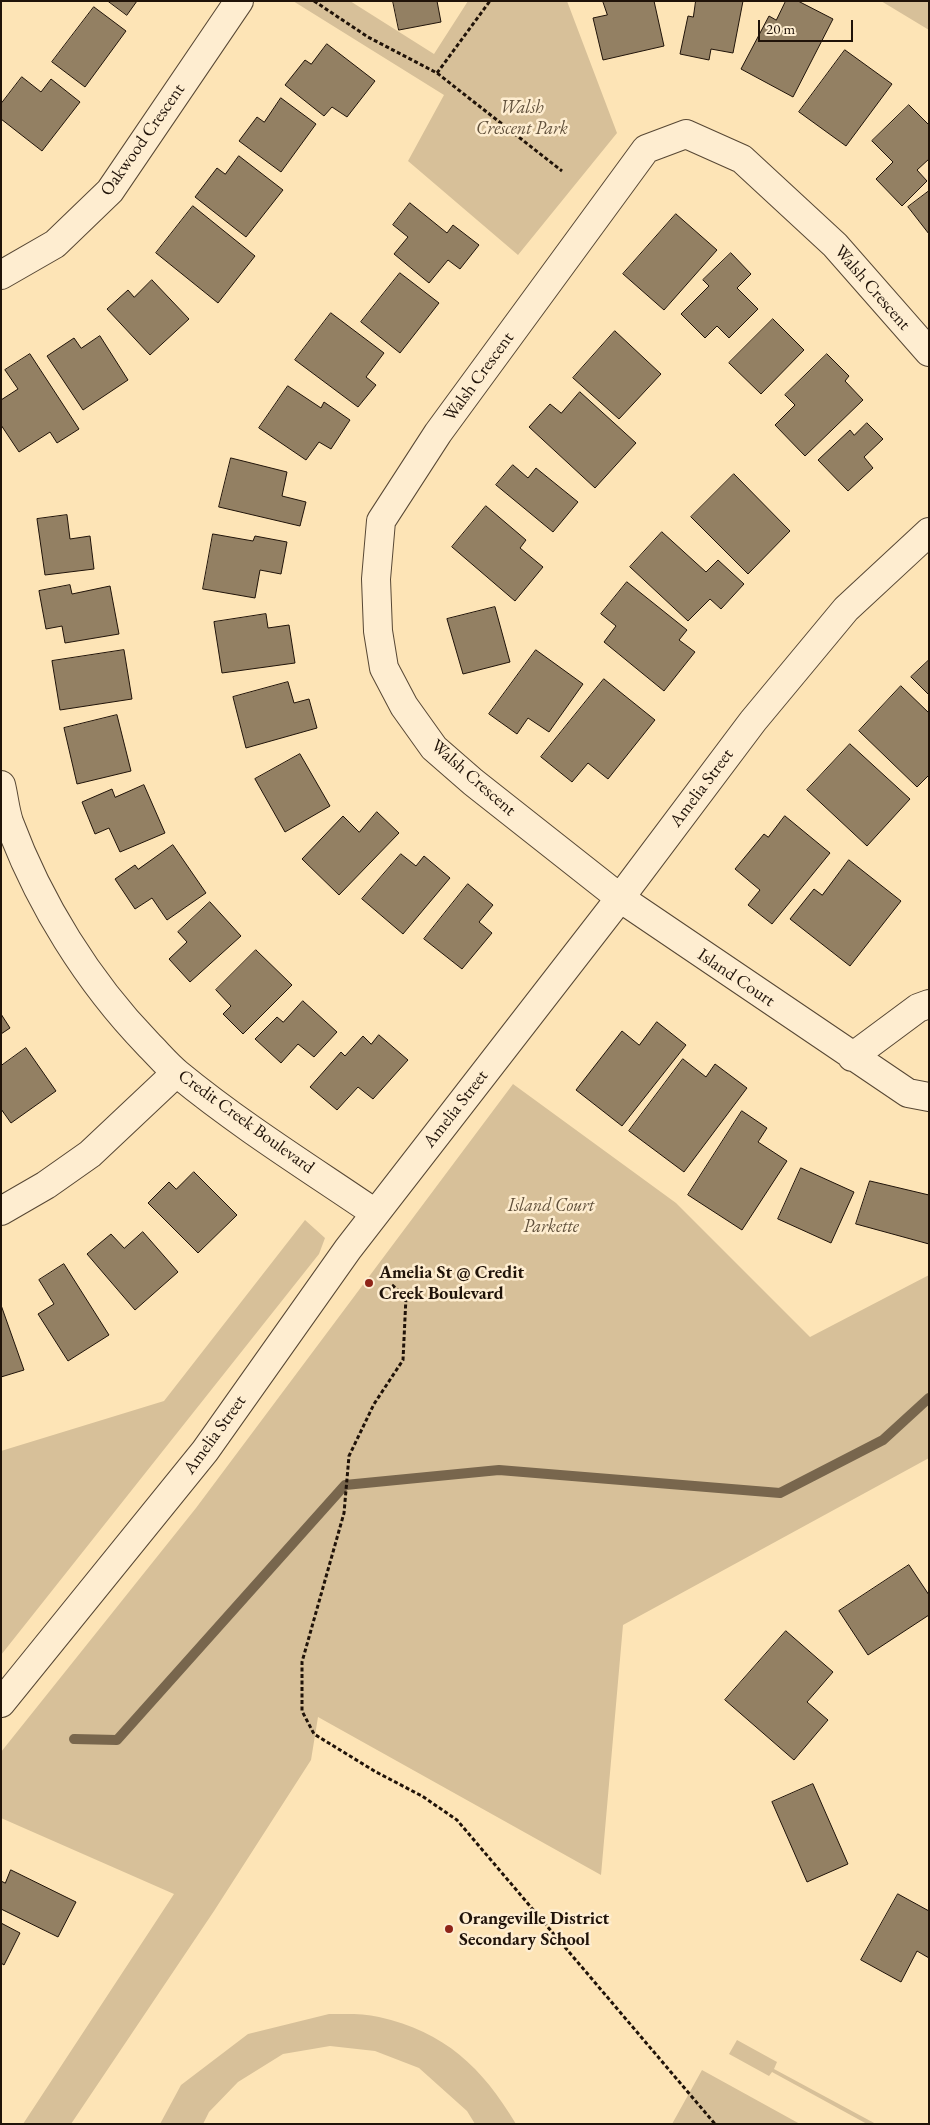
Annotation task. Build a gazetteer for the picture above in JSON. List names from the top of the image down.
{
  "streets": {
    "street": [
      "Oakwood Crescent",
      "Walsh Crescent",
      "Amelia Street",
      "Island Court",
      "Credit Creek Boulevard"
    ]
  },
  "crossings": [
    ["Walsh Crescent", "Amelia Street"],
    ["Walsh Crescent", "Island Court"],
    ["Amelia Street", "Island Court"],
    ["Amelia Street", "Credit Creek Boulevard"]
  ],
  "parks": ["Walsh Crescent Park", "Island Court Parkette"],
  "places": ["Amelia St @ Credit Creek Boulevard", "Orangeville District Secondary School"],
  "scale_bar": "20 m"
}
